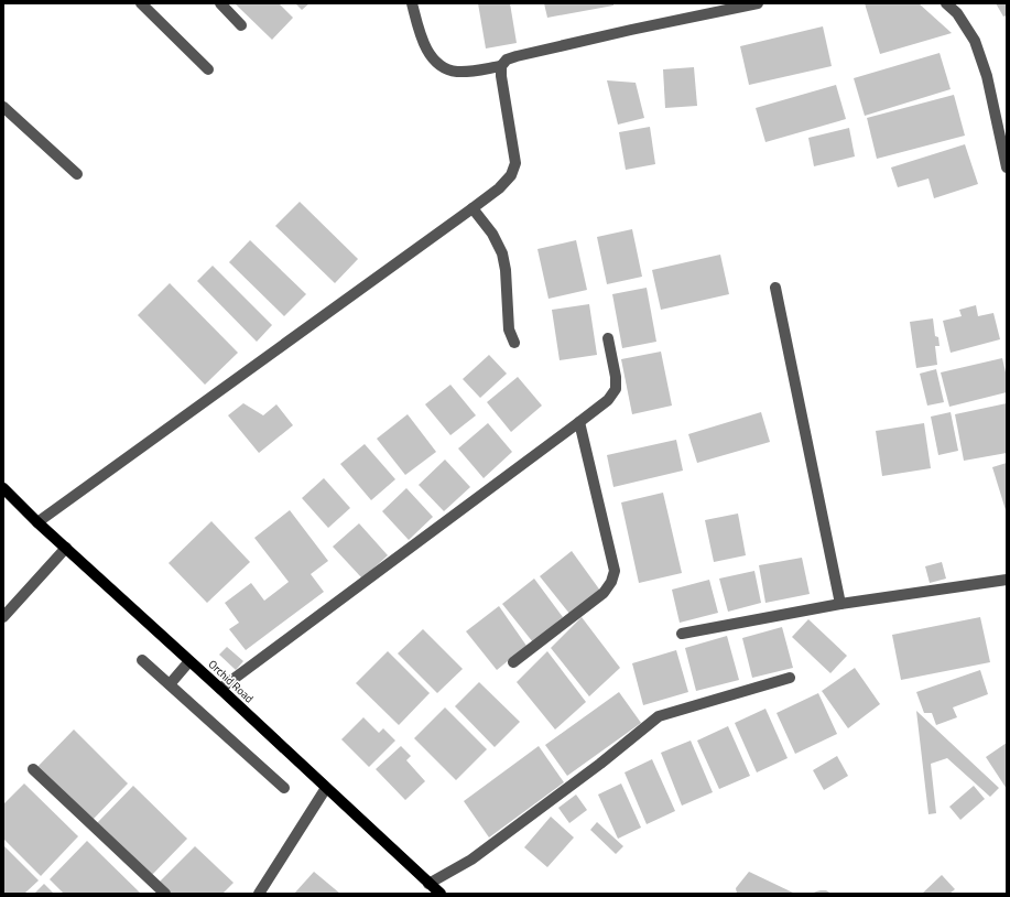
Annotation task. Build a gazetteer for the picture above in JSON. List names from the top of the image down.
{
  "streets": {
    "main road": ["Orchid Road"]
  }
}
